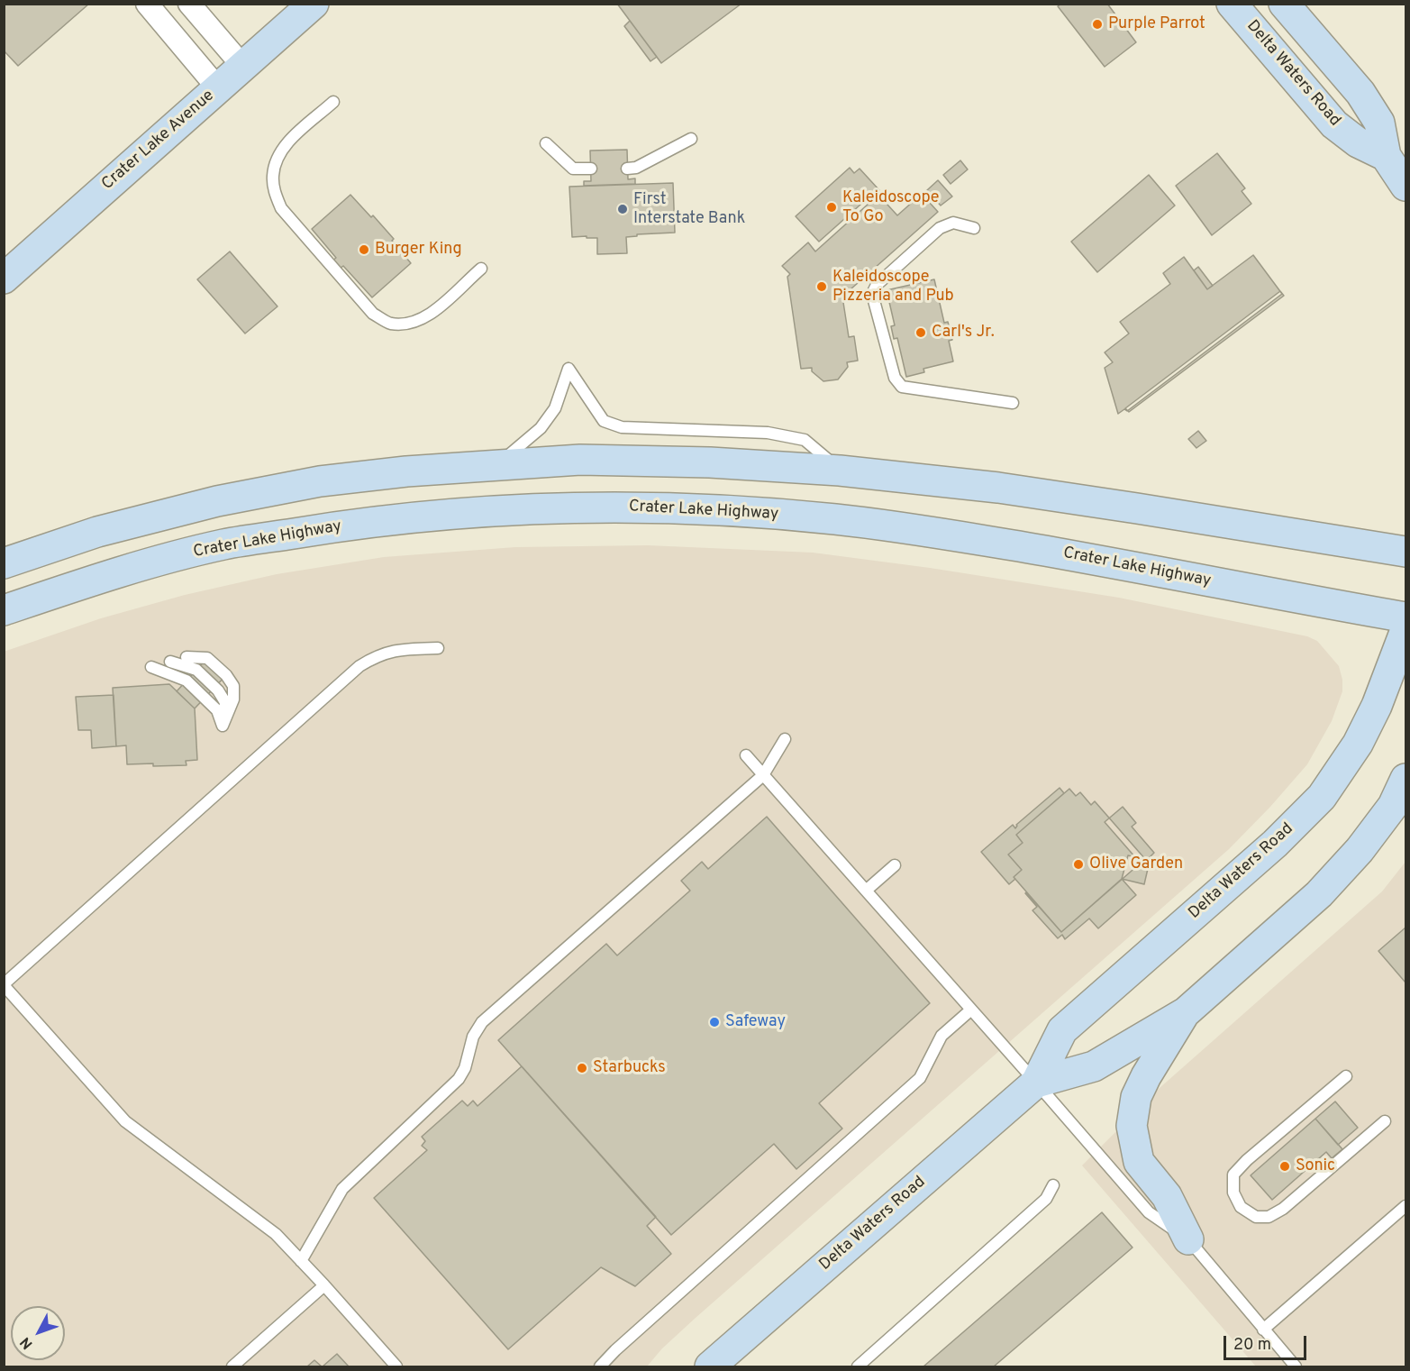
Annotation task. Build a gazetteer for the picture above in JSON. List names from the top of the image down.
{
  "streets": {
    "main road": ["Delta Waters Road", "Crater Lake Avenue", "Crater Lake Highway"]
  },
  "places": [
    "Purple Parrot",
    "Kaleidoscope To Go",
    "First Interstate Bank",
    "Burger King",
    "Kaleidoscope Pizzeria and Pub",
    "Carl's Jr.",
    "Olive Garden",
    "Safeway",
    "Starbucks",
    "Sonic"
  ],
  "scale_bar": "20 m",
  "north": "bottom left"
}
